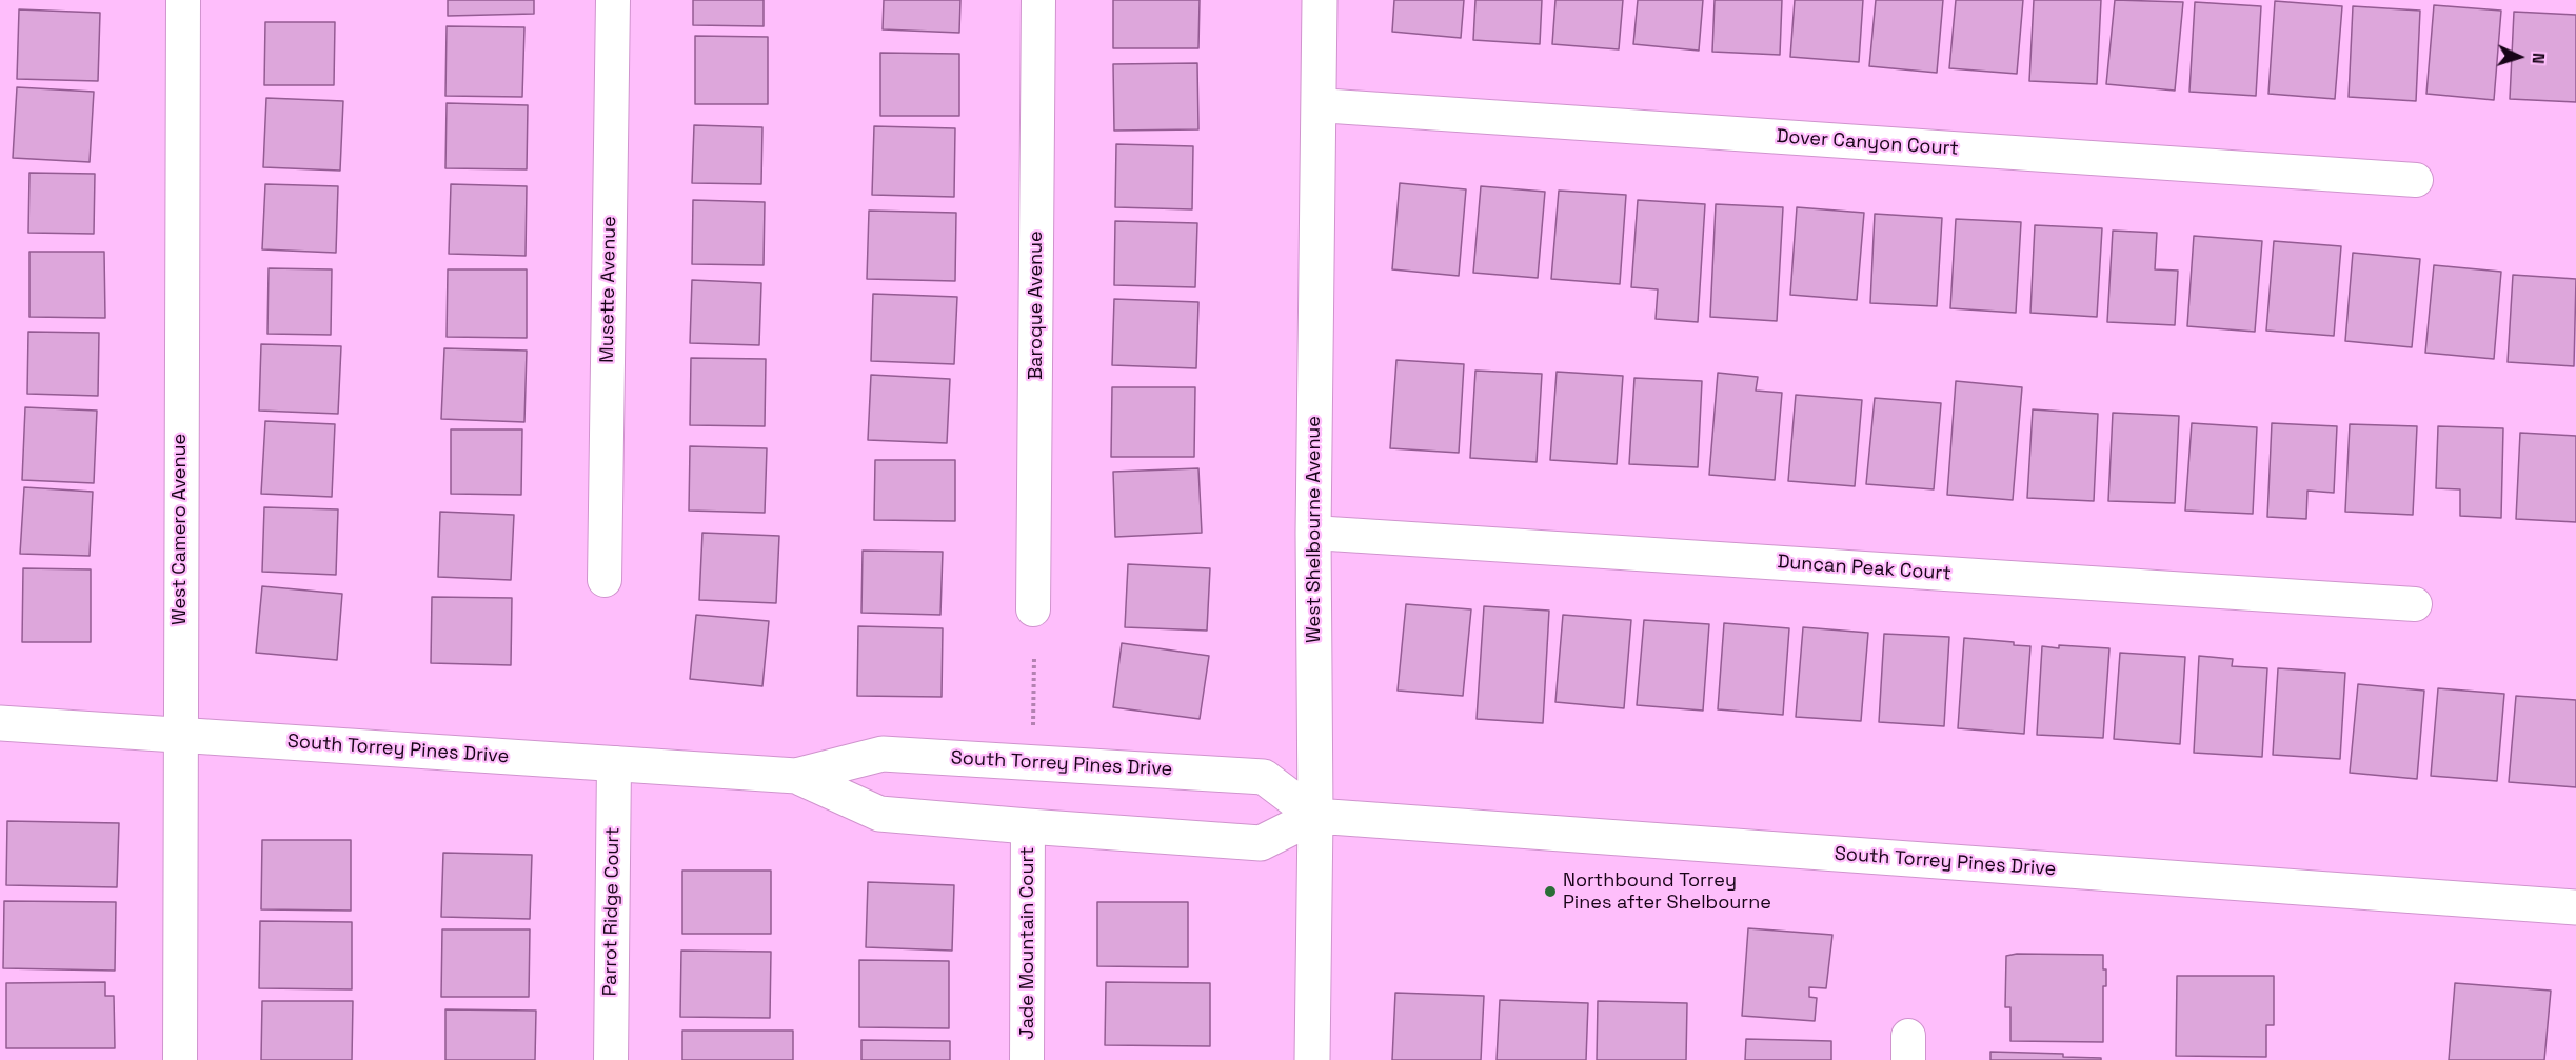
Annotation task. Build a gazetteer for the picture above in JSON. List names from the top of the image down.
{
  "streets": {
    "street": [
      "Dover Canyon Court",
      "Musette Avenue",
      "Baroque Avenue",
      "West Camero Avenue",
      "West Shelbourne Avenue",
      "Duncan Peak Court",
      "South Torrey Pines Drive",
      "Parrot Ridge Court",
      "Jade Mountain Court"
    ]
  },
  "crossings": [
    ["Dover Canyon Court", "West Shelbourne Avenue"],
    ["West Camero Avenue", "South Torrey Pines Drive"],
    ["West Shelbourne Avenue", "Duncan Peak Court"],
    ["West Shelbourne Avenue", "South Torrey Pines Drive"],
    ["South Torrey Pines Drive", "Parrot Ridge Court"],
    ["South Torrey Pines Drive", "Jade Mountain Court"]
  ],
  "places": ["Northbound Torrey Pines after Shelbourne"],
  "north": "right"
}
